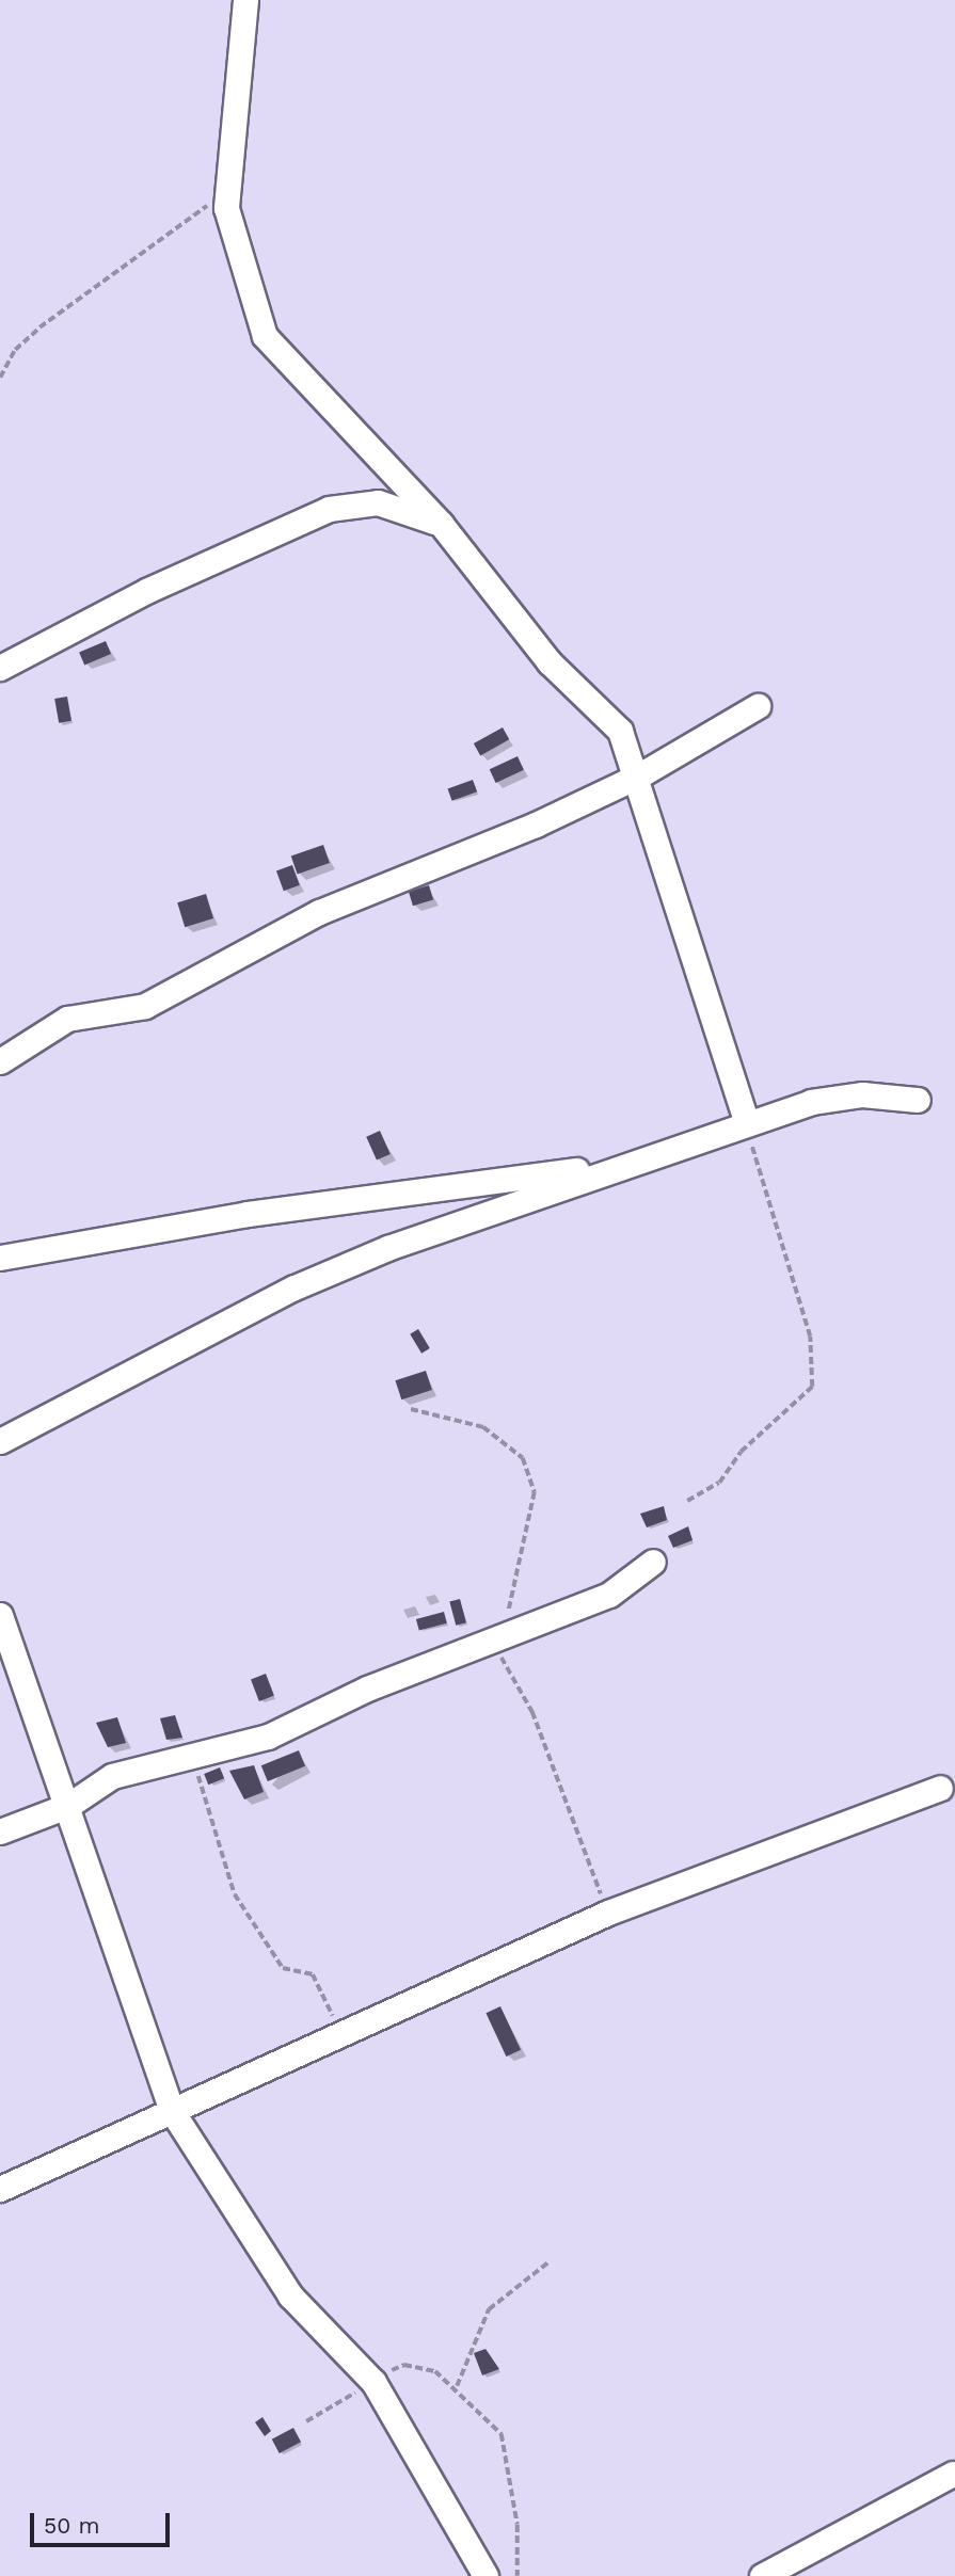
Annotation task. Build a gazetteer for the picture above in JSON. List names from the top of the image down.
{
  "scale_bar": "50 m"
}
